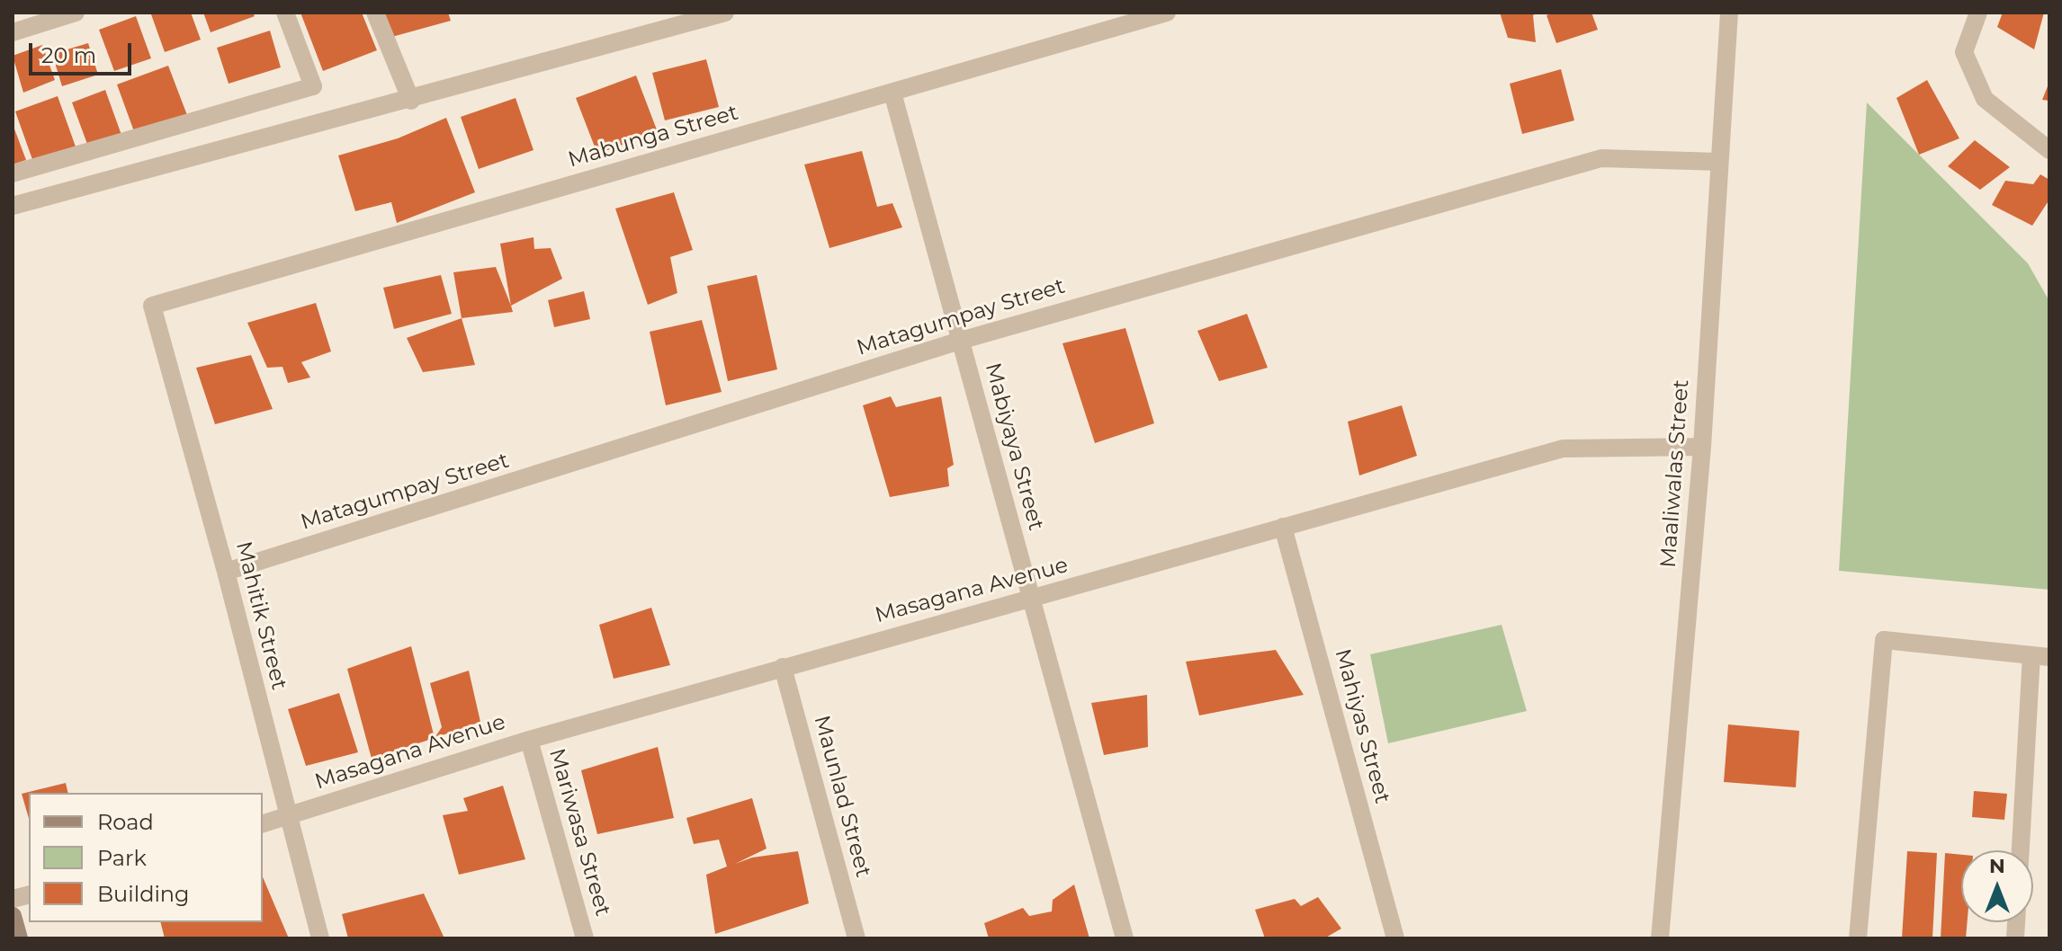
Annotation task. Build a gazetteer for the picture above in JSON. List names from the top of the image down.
{
  "streets": {
    "street": [
      "Mabunga Street",
      "Matagumpay Street",
      "Mabiyaya Street",
      "Maaliwalas Street",
      "Masagana Avenue",
      "Mahitik Street",
      "Mahiyas Street",
      "Maunlad Street",
      "Mariwasa Street"
    ]
  },
  "crossings": [
    ["Mabunga Street", "Mabiyaya Street"],
    ["Mabunga Street", "Mahitik Street"],
    ["Matagumpay Street", "Mabiyaya Street"],
    ["Matagumpay Street", "Maaliwalas Street"],
    ["Matagumpay Street", "Mahitik Street"],
    ["Mabiyaya Street", "Masagana Avenue"],
    ["Maaliwalas Street", "Masagana Avenue"],
    ["Masagana Avenue", "Mahitik Street"],
    ["Masagana Avenue", "Mahiyas Street"],
    ["Masagana Avenue", "Maunlad Street"],
    ["Masagana Avenue", "Mariwasa Street"]
  ],
  "legend": ["Road", "Park", "Building"],
  "scale_bar": "20 m",
  "north": "top"
}
